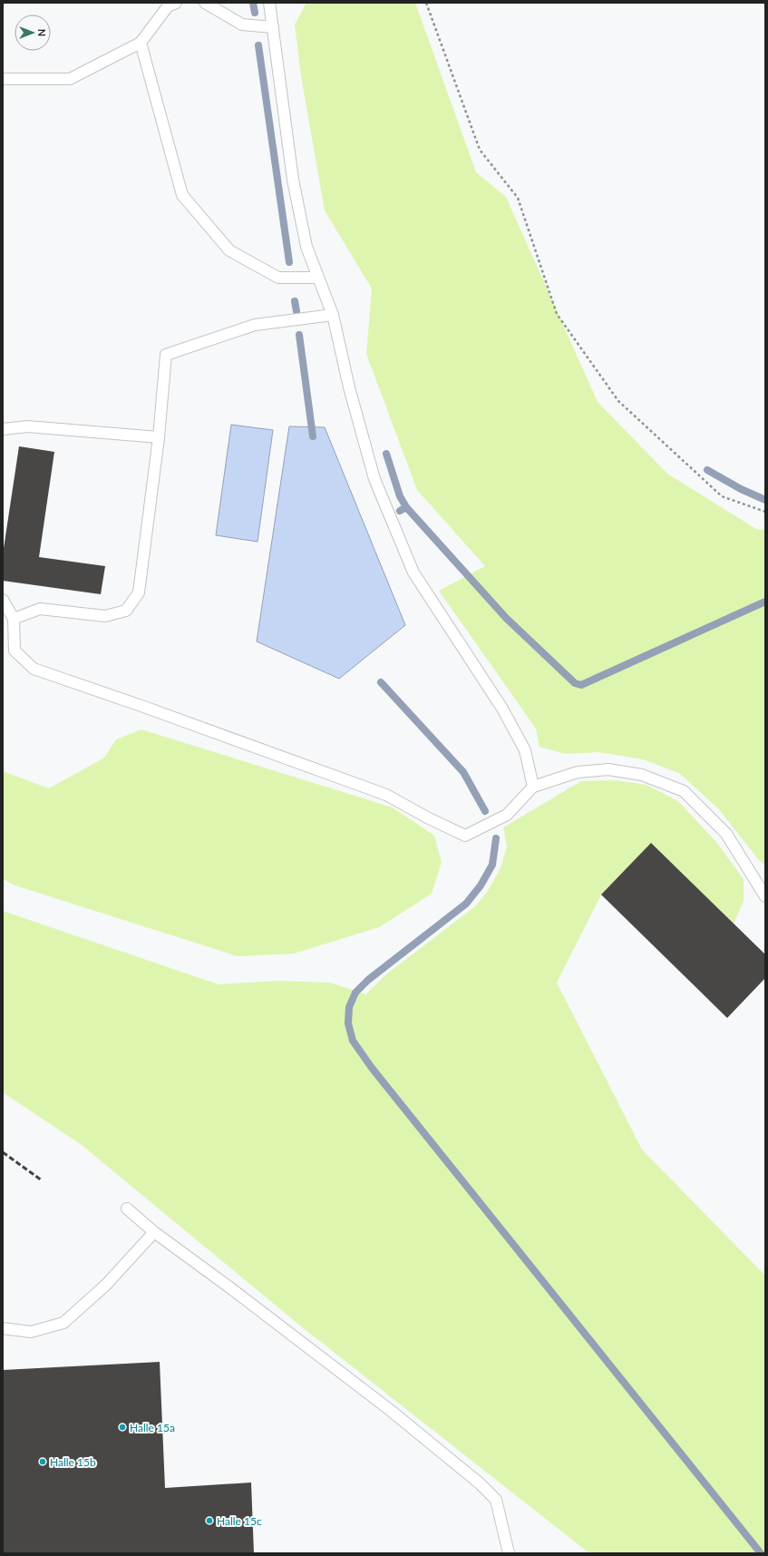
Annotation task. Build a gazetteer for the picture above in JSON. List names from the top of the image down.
{
  "places": ["Halle 15a", "Halle 15b", "Halle 15c"],
  "north": "right"
}
